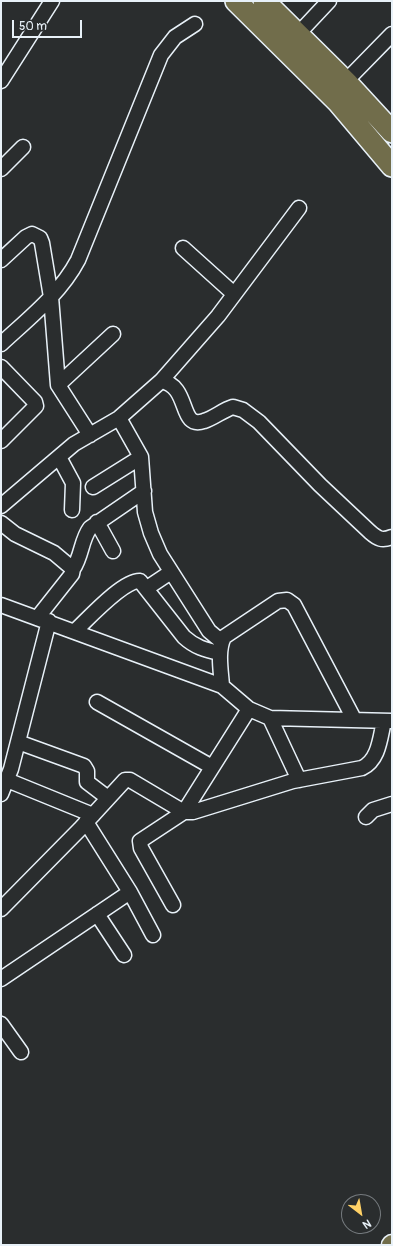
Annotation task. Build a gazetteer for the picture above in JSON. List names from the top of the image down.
{
  "scale_bar": "50 m",
  "north": "bottom right"
}
